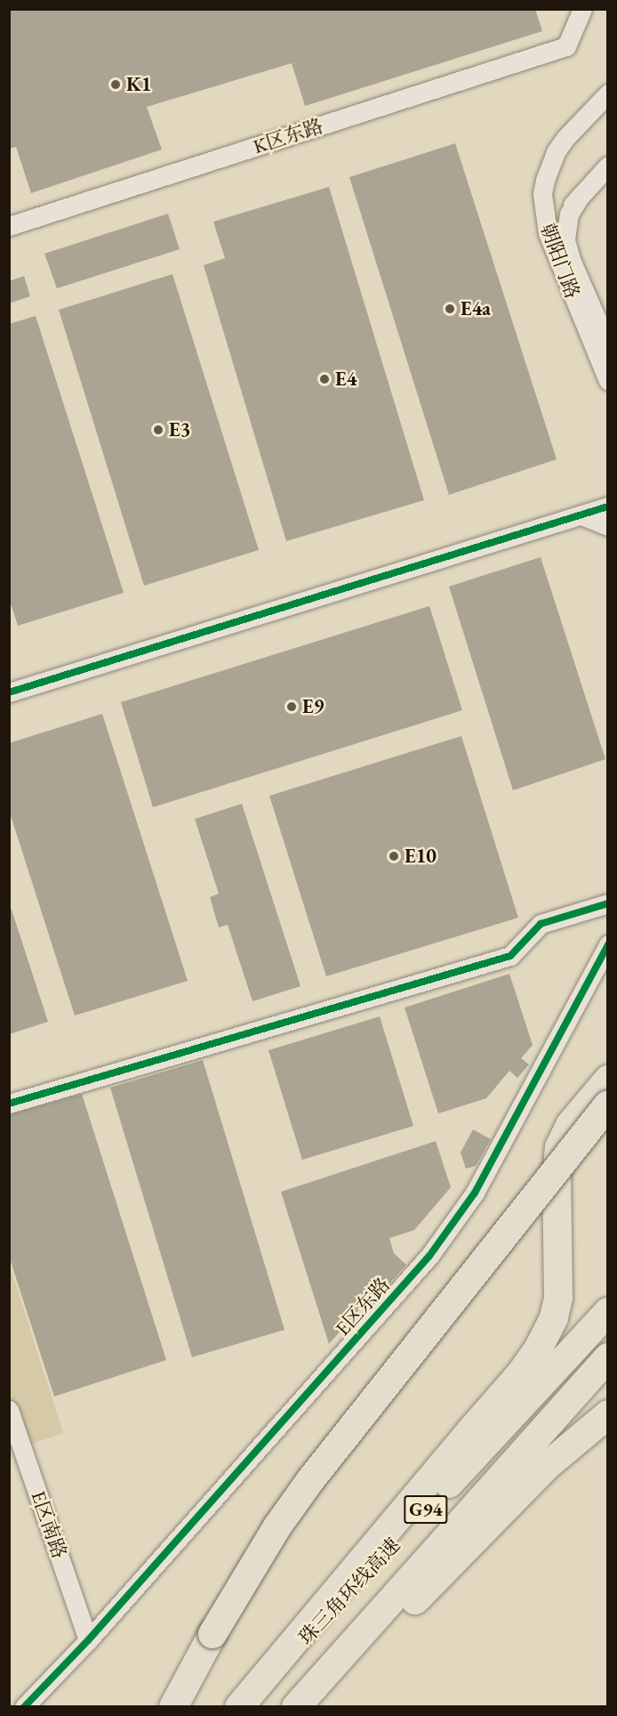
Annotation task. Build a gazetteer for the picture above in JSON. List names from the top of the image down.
{
  "streets": {
    "highway": ["G94", "珠三角环线高速"],
    "street": [
      "K区东路",
      "朝阳门路",
      "E区东路",
      "E区南路"
    ]
  },
  "crossings": [
    ["E区东路", "E区南路"]
  ],
  "places": [
    "K1",
    "E4a",
    "E4",
    "E3",
    "E9",
    "E10"
  ]
}
